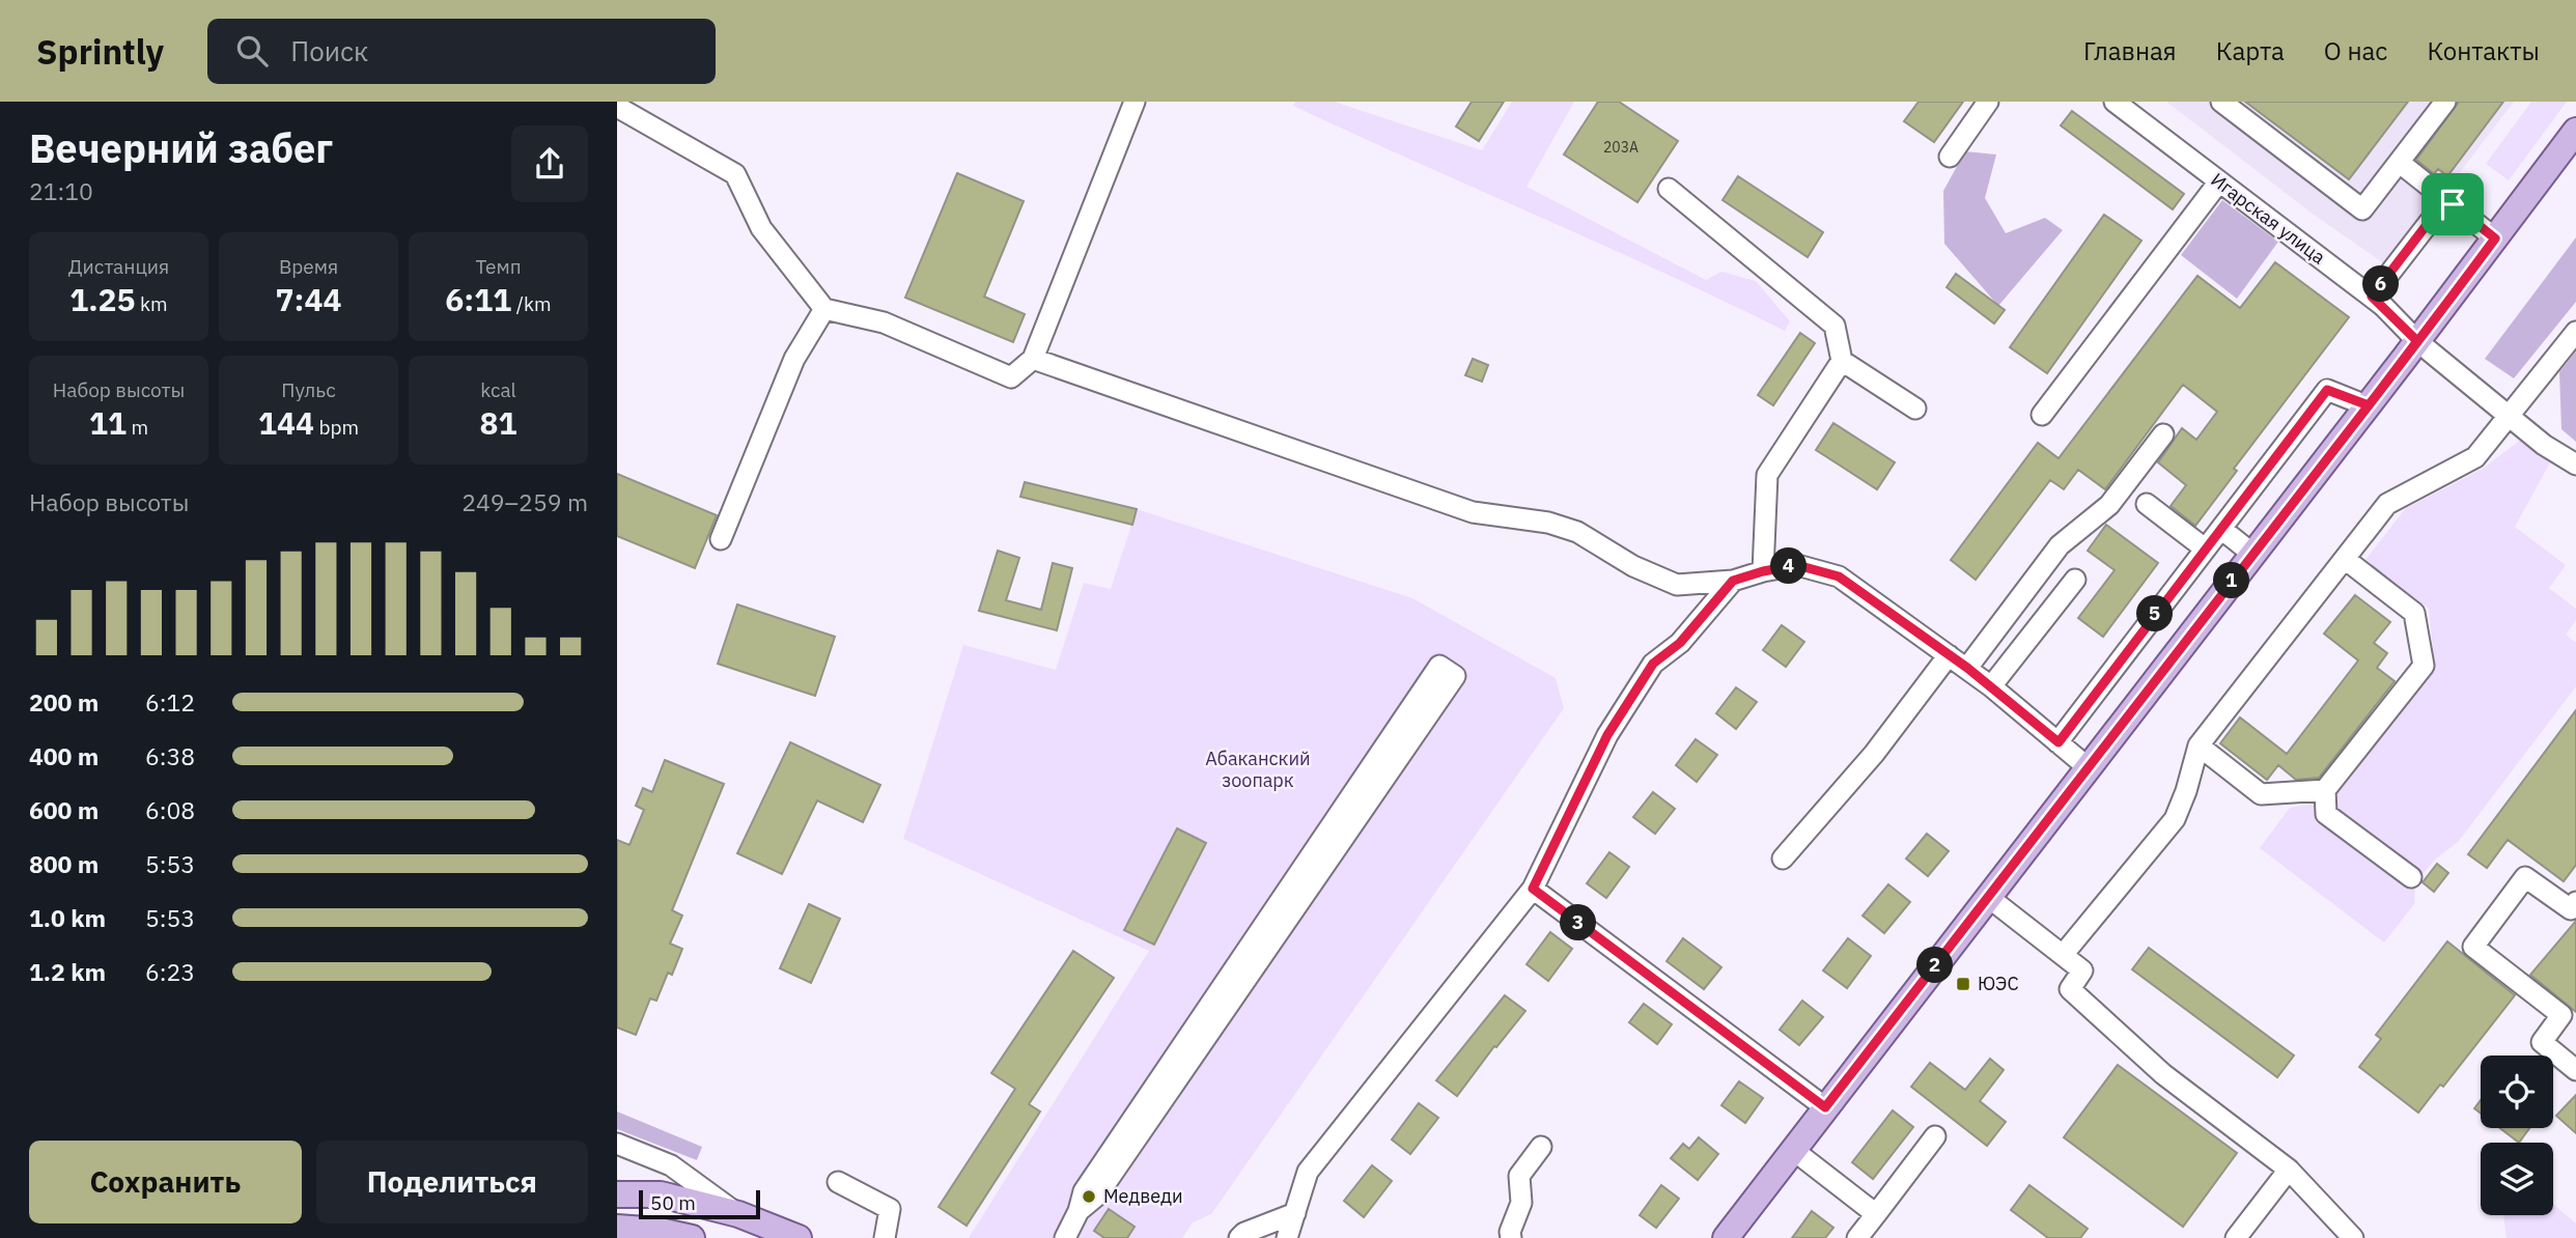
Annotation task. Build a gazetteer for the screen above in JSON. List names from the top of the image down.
{
  "streets": {
    "street": ["Игарская улица"]
  },
  "parks": ["Абаканский зоопарк"],
  "places": {
    "transit": ["ЮЭС"],
    "other": ["Медведи"]
  },
  "house_numbers": ["203А"],
  "scale_bar": "50 m",
  "page": {
    "header": "Sprintly",
    "search": "Поиск",
    "nav": [
      "Главная",
      "Карта",
      "О нас",
      "Контакты"
    ],
    "heading": ["Вечерний забег", "21:10"],
    "stats": [
      ["Дистанция", "1.25 km"],
      ["Время", "7:44"],
      ["Темп", "6:11 /km"],
      ["Набор высоты", "11 m"],
      ["Пульс", "144 bpm"],
      ["kcal", "81"]
    ],
    "pins": [
      "6",
      "4",
      "1",
      "5",
      "3",
      "2"
    ],
    "chart": ["Набор высоты", "249–259 m"],
    "list": [
      {
        "name": "200 m",
        "note": "6:12"
      },
      {
        "name": "400 m",
        "note": "6:38"
      },
      {
        "name": "600 m",
        "note": "6:08"
      },
      {
        "name": "800 m",
        "note": "5:53"
      },
      {
        "name": "1.0 km",
        "note": "5:53"
      },
      {
        "name": "1.2 km",
        "note": "6:23"
      }
    ],
    "buttons": ["Сохранить", "Поделиться"],
    "scale": "50 m"
  }
}
